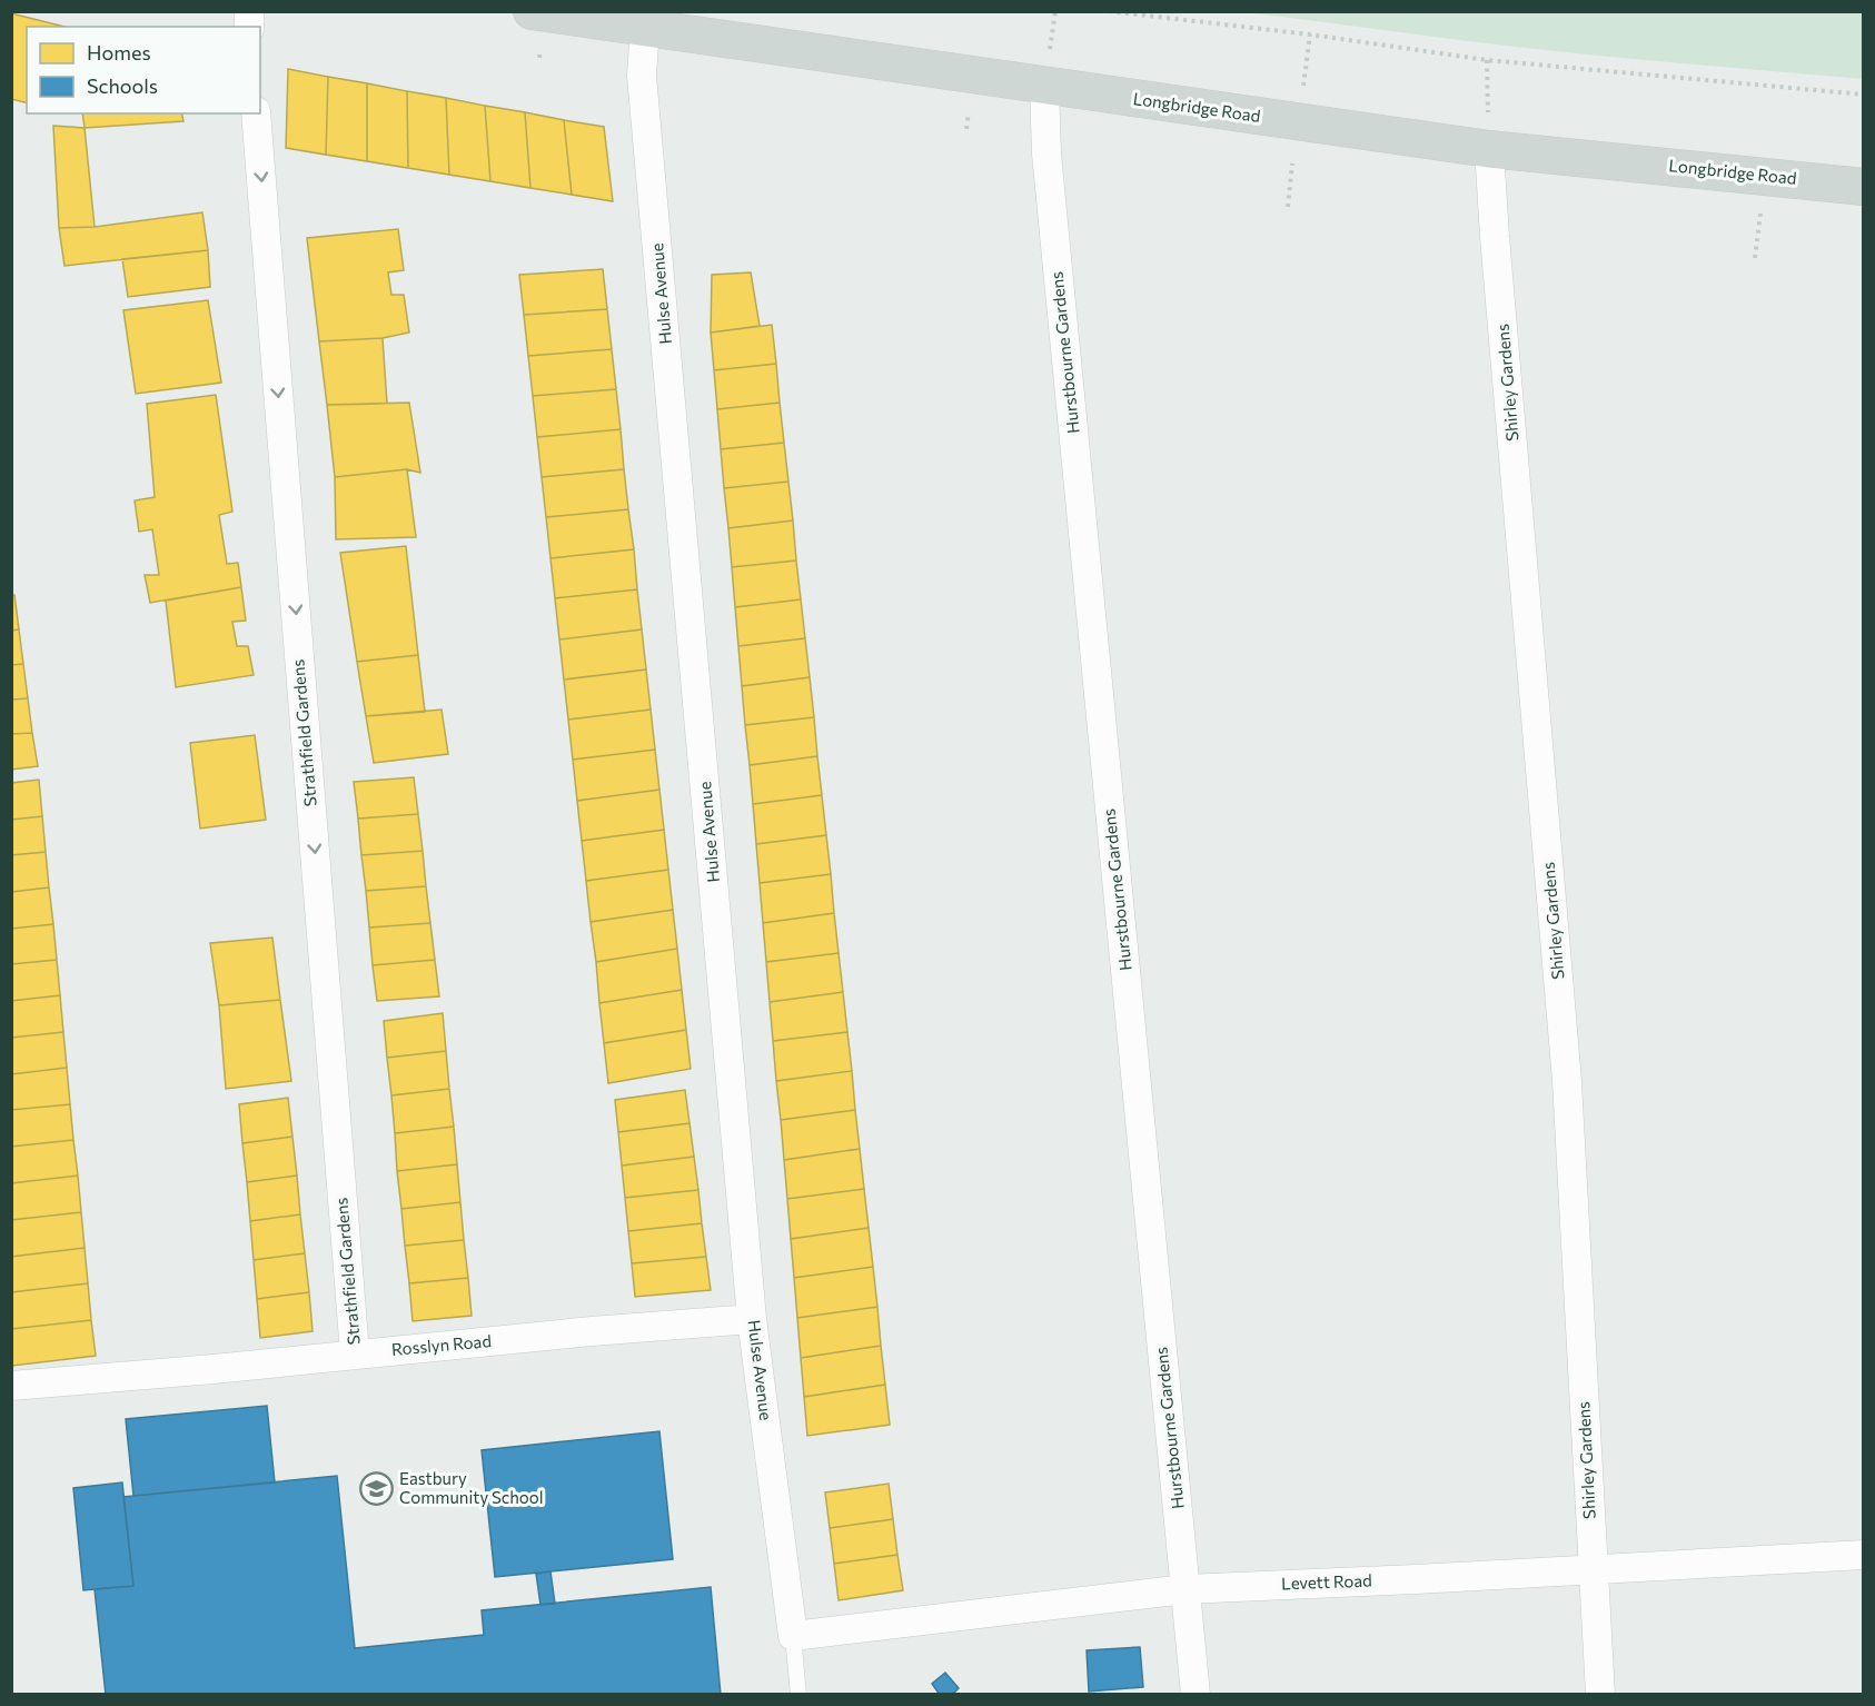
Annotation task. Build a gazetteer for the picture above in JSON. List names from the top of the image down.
{
  "streets": {
    "main road": ["Longbridge Road"],
    "street": [
      "Hulse Avenue",
      "Hurstbourne Gardens",
      "Shirley Gardens",
      "Strathfield Gardens",
      "Rosslyn Road",
      "Levett Road"
    ]
  },
  "crossings": [
    ["Longbridge Road", "Hulse Avenue"],
    ["Longbridge Road", "Hurstbourne Gardens"],
    ["Longbridge Road", "Shirley Gardens"],
    ["Hulse Avenue", "Rosslyn Road"],
    ["Hulse Avenue", "Levett Road"],
    ["Hurstbourne Gardens", "Levett Road"],
    ["Shirley Gardens", "Levett Road"],
    ["Strathfield Gardens", "Rosslyn Road"]
  ],
  "one_way": ["Strathfield Gardens"],
  "places": {
    "school or university": ["Eastbury Community School"]
  },
  "legend": ["Homes", "Schools"]
}
